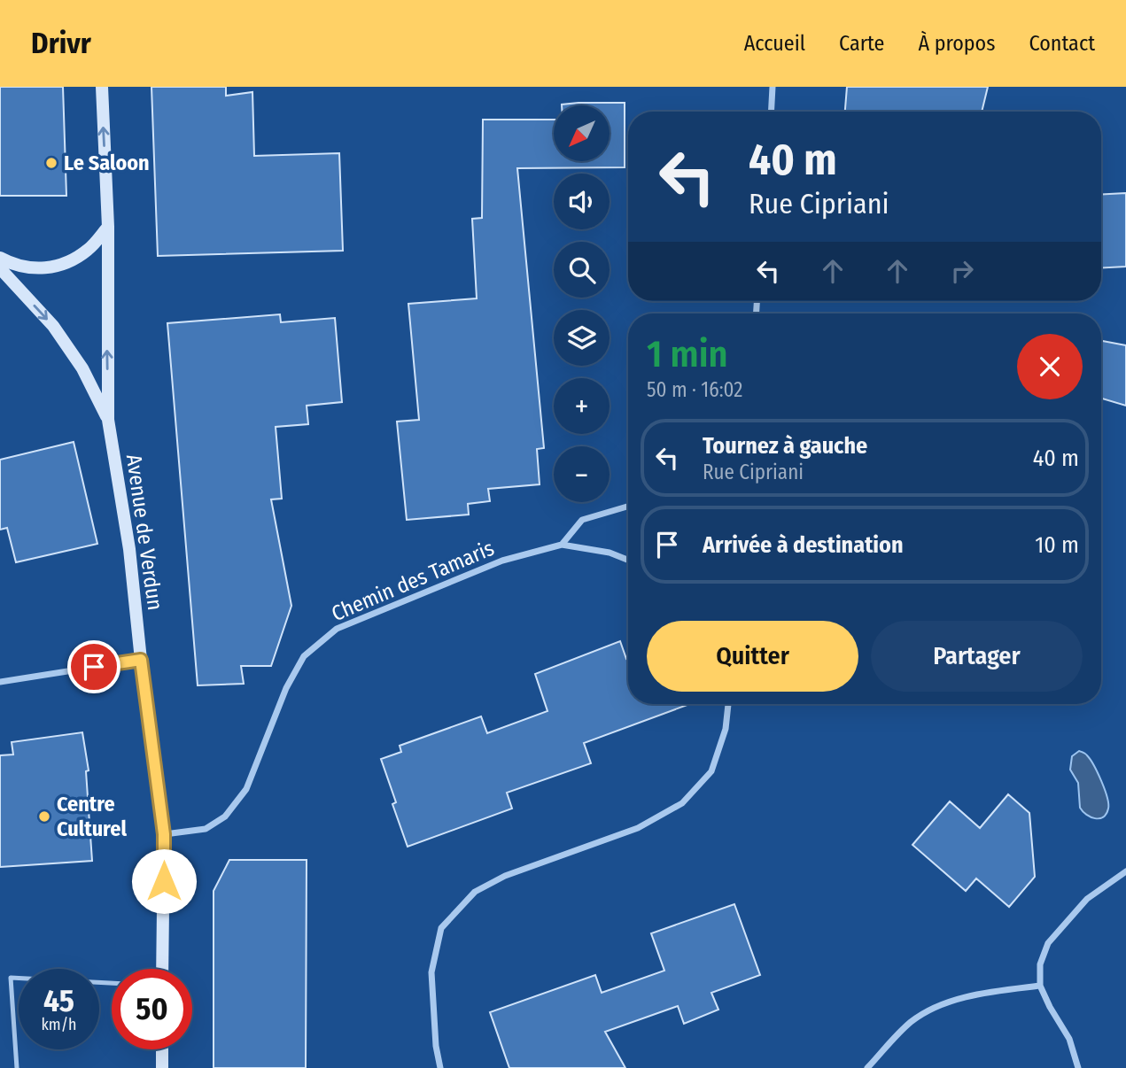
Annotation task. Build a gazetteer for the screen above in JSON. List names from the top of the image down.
{
  "streets": {
    "main road": ["Avenue de Verdun"],
    "street": ["Chemin des Tamaris"]
  },
  "crossings": [
    ["Avenue de Verdun", "Chemin des Tamaris"]
  ],
  "one_way": ["Avenue de Verdun"],
  "places": ["Le Saloon", "Centre Culturel"],
  "north": "bottom left",
  "page": {
    "header": "Drivr",
    "nav": [
      "Accueil",
      "Carte",
      "À propos",
      "Contact"
    ],
    "map_buttons": ["+", "−"],
    "turn": ["40 m", "Rue Cipriani"],
    "heading": ["1 min", "50 m · 16:02"],
    "list": [
      {
        "name": "Tournez à gauche",
        "note": "Rue Cipriani",
        "value": "40 m"
      },
      {
        "name": "Arrivée à destination",
        "value": "10 m"
      }
    ],
    "buttons": ["Quitter", "Partager"],
    "speed": "45 km/h",
    "limit": "50"
  }
}
